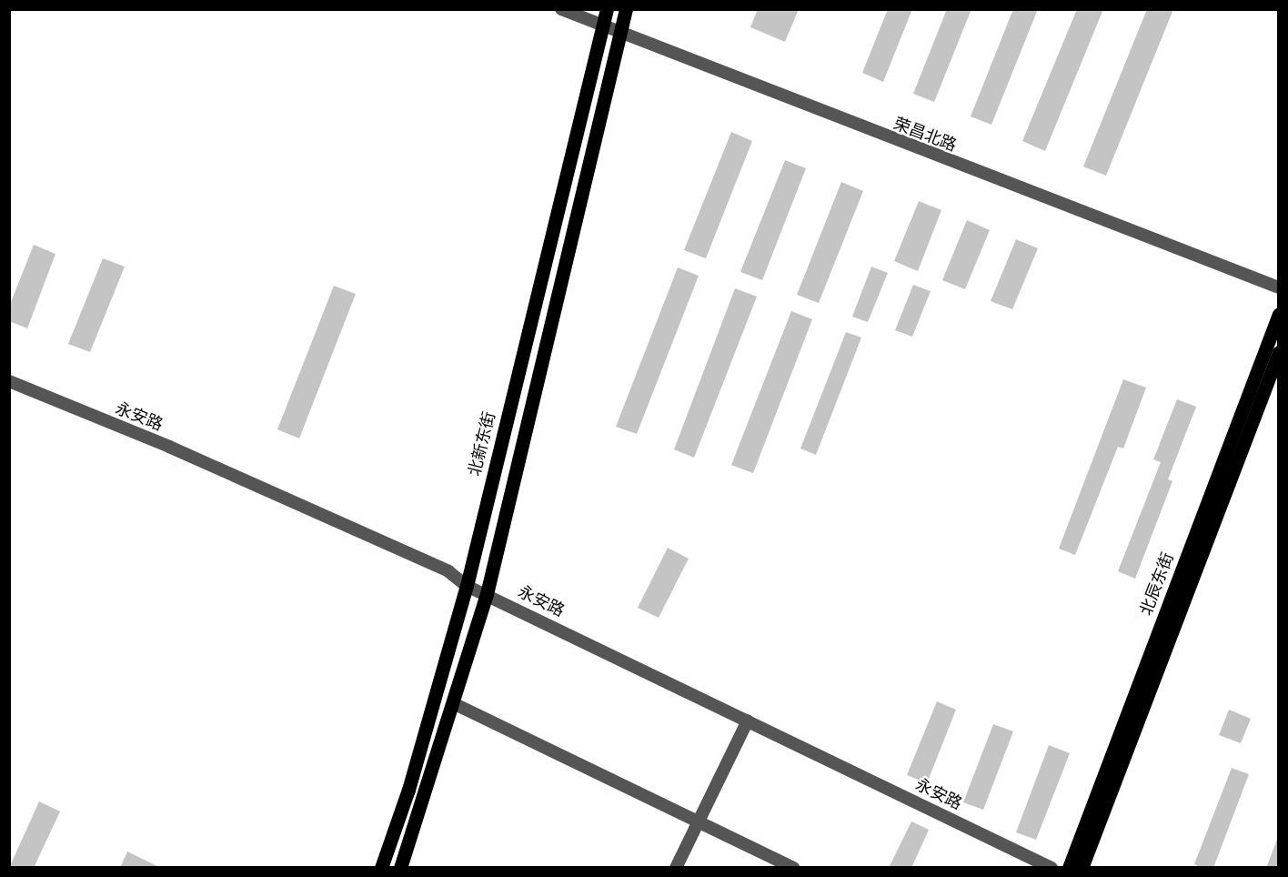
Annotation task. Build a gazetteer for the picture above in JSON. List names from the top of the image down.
{
  "streets": {
    "main road": ["北新东街", "北辰东街"],
    "street": ["荣昌北路", "永安路"]
  },
  "crossings": [
    ["荣昌北路", "北新东街"],
    ["永安路", "北新东街"]
  ]
}
